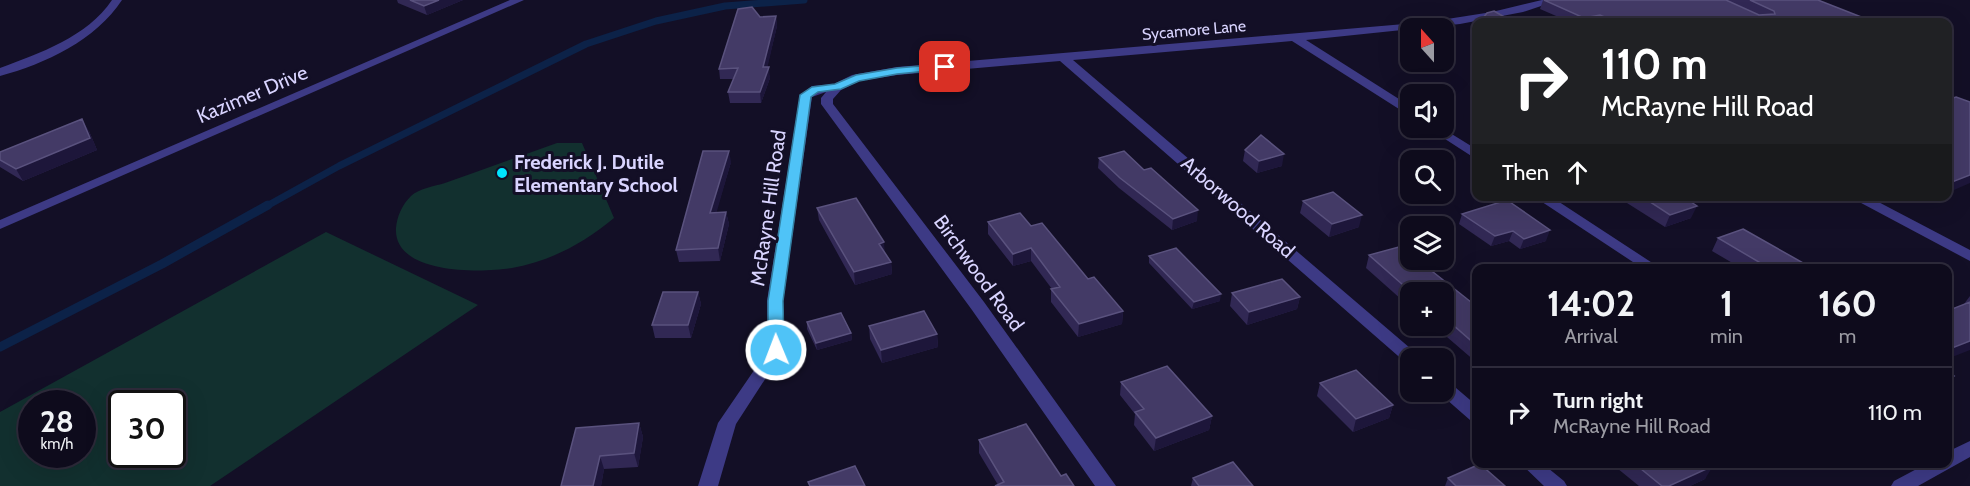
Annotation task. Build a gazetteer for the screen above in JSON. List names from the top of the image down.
{
  "streets": {
    "street": [
      "Sycamore Lane",
      "Kazimer Drive",
      "Arborwood Road",
      "McRayne Hill Road",
      "Birchwood Road"
    ]
  },
  "crossings": [
    ["Sycamore Lane", "Arborwood Road"],
    ["Sycamore Lane", "McRayne Hill Road"],
    ["Sycamore Lane", "Birchwood Road"],
    ["McRayne Hill Road", "Birchwood Road"]
  ],
  "places": ["Frederick J. Dutile Elementary School"],
  "north": "top",
  "page": {
    "map_buttons": ["+", "−"],
    "turn": ["110 m", "McRayne Hill Road"],
    "then": "Then",
    "eta": [
      "14:02",
      "Arrival",
      "1",
      "min",
      "160",
      "m"
    ],
    "list": [
      {
        "name": "Turn right",
        "note": "McRayne Hill Road",
        "value": "110 m"
      }
    ],
    "speed": "28 km/h",
    "limit": "30"
  }
}
